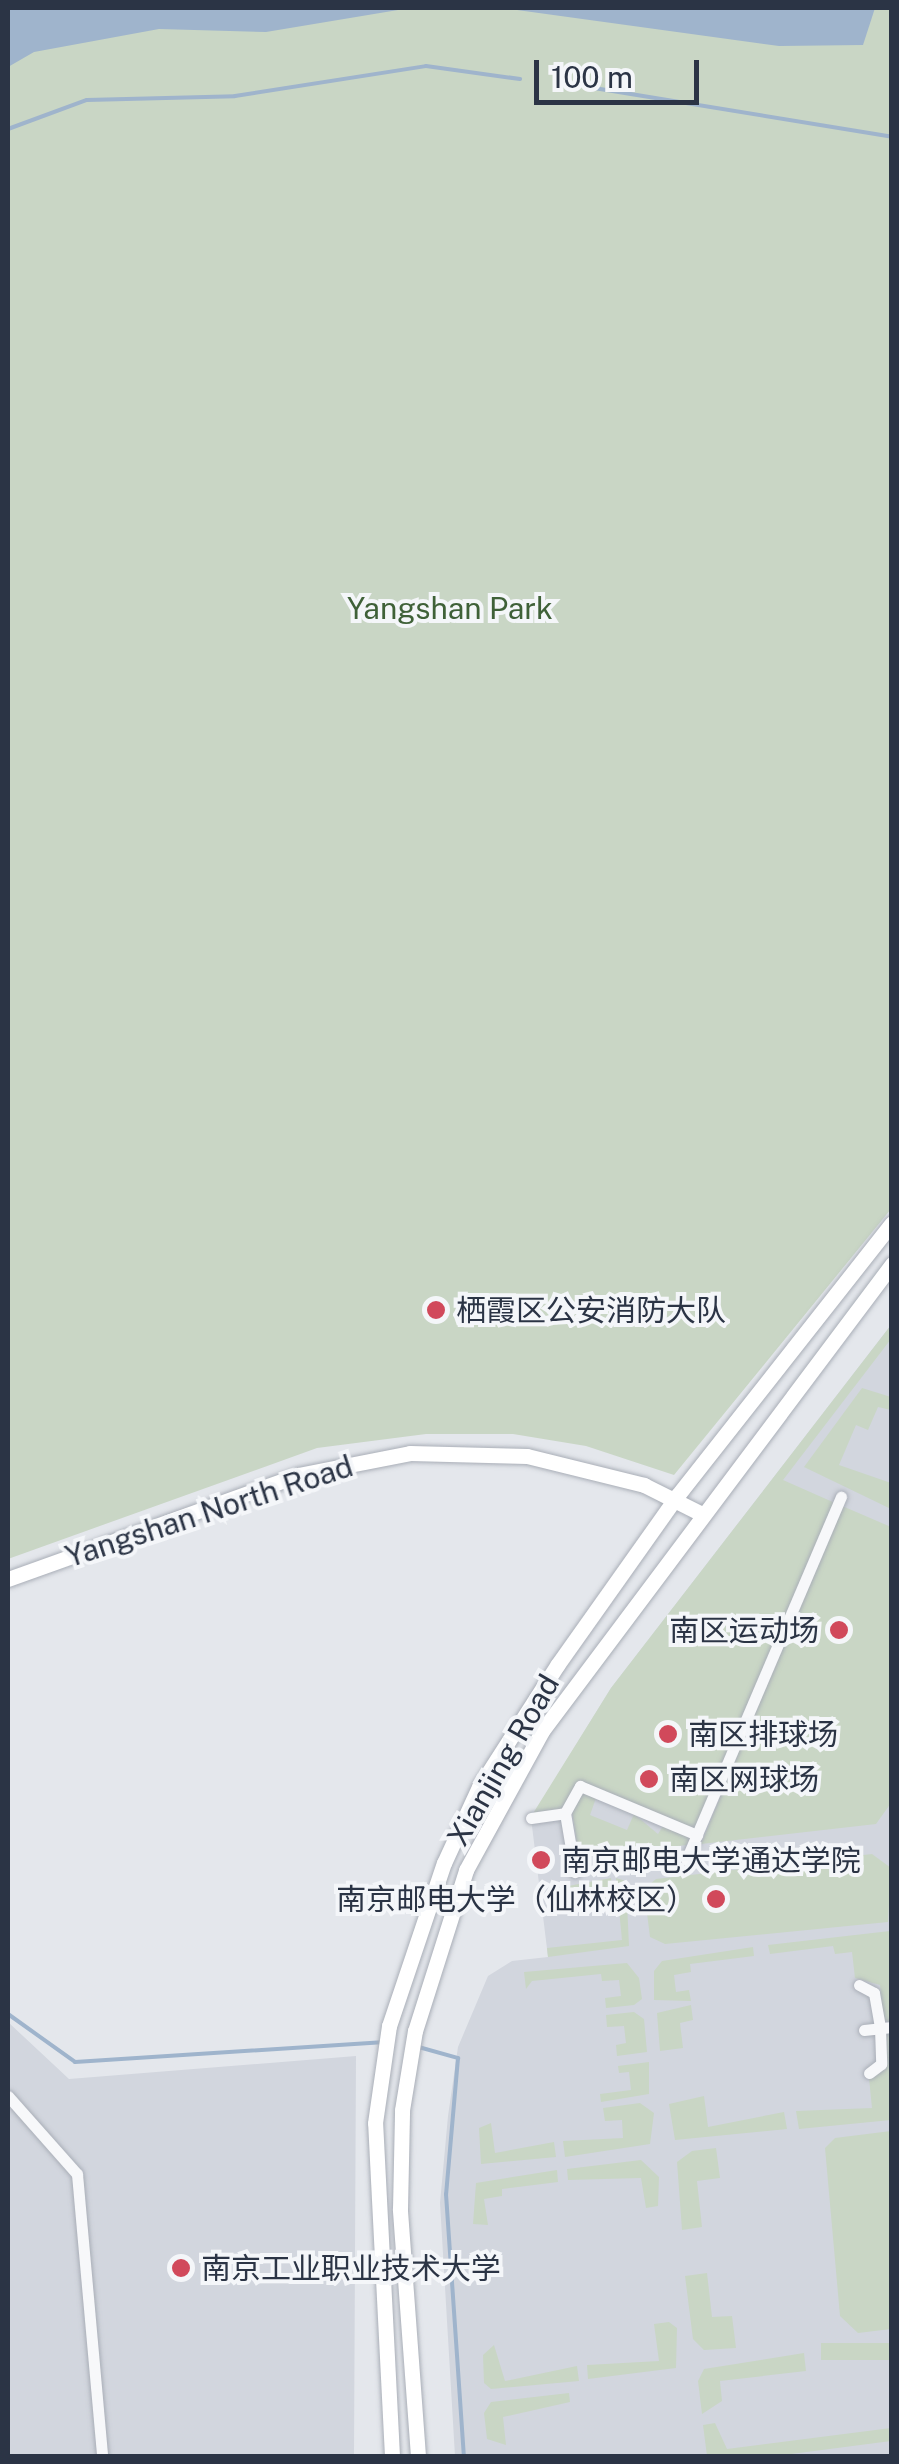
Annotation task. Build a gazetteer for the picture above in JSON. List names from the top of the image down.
{
  "streets": {
    "main road": ["Yangshan North Road", "Xianjing Road"]
  },
  "crossings": [
    ["Yangshan North Road", "Xianjing Road"]
  ],
  "parks": ["Yangshan Park"],
  "places": [
    "栖霞区公安消防大队",
    "南区运动场",
    "南区排球场",
    "南区网球场",
    "南京邮电大学通达学院",
    "南京邮电大学（仙林校区）",
    "南京工业职业技术大学"
  ],
  "scale_bar": "100 m"
}
